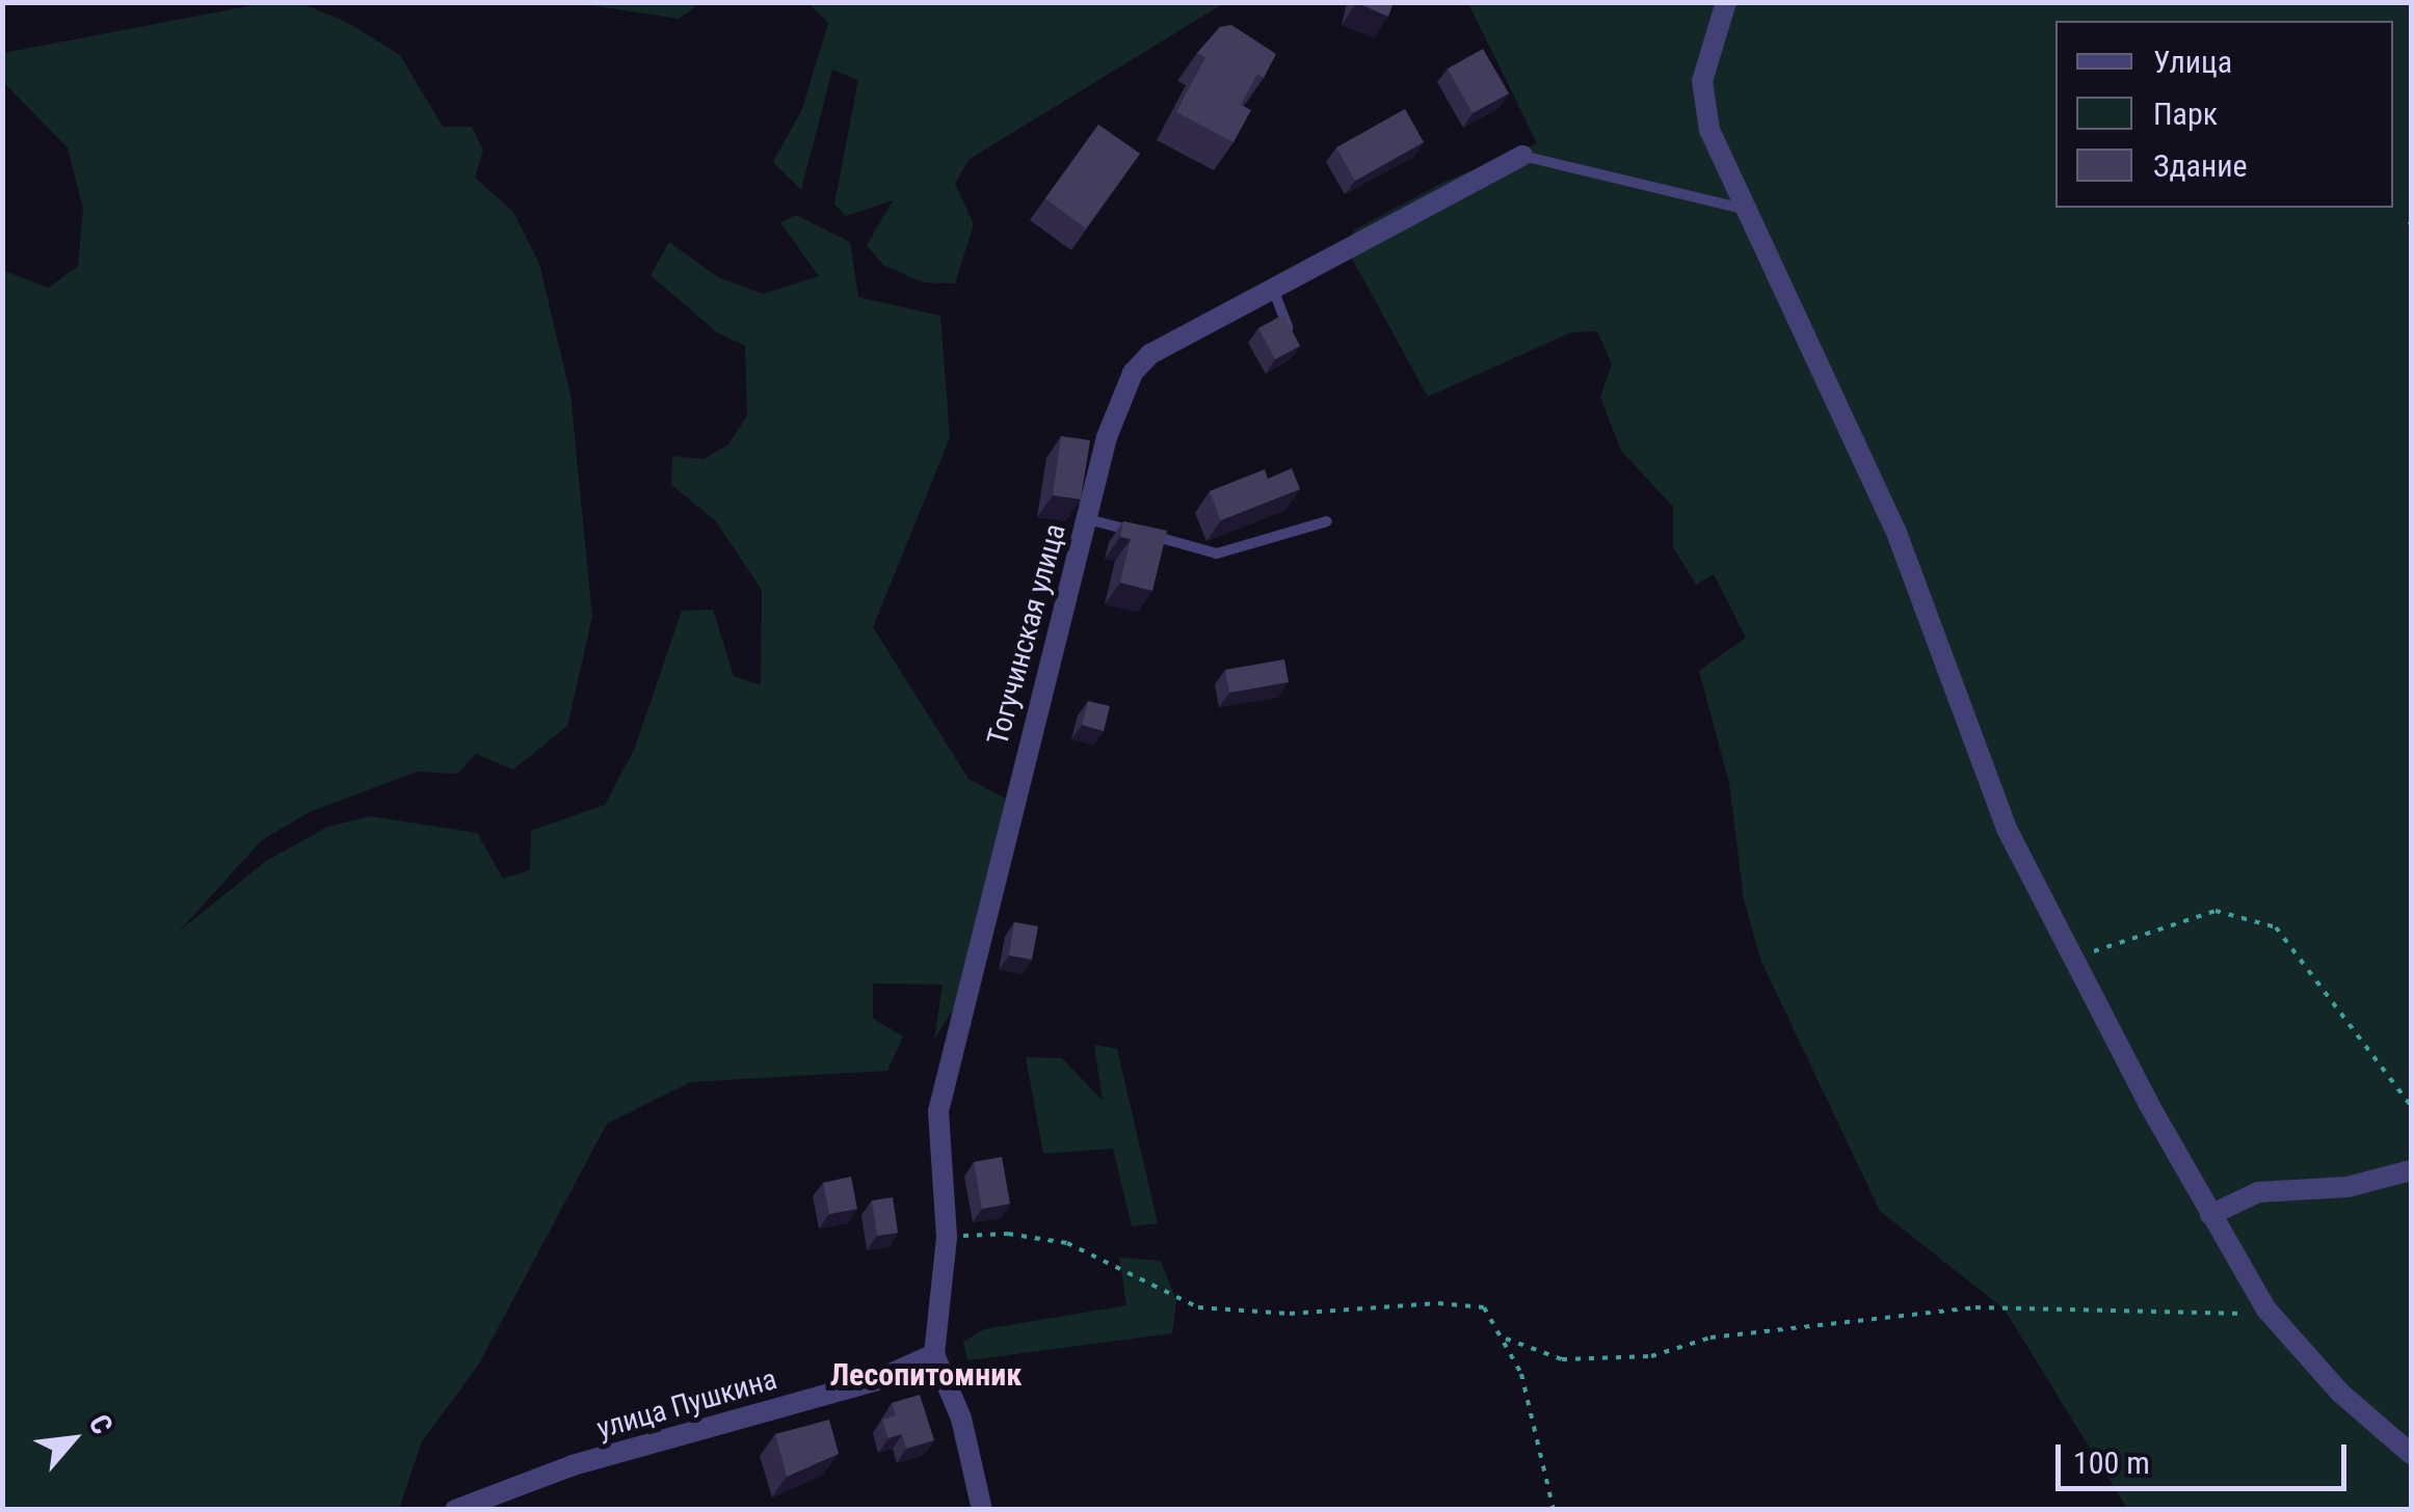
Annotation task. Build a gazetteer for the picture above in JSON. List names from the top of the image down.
{
  "streets": {
    "street": ["Тогучинская улица", "улица Пушкина"]
  },
  "crossings": [
    ["Тогучинская улица", "улица Пушкина"]
  ],
  "districts": ["Лесопитомник"],
  "legend": ["Улица", "Парк", "Здание"],
  "scale_bar": "100 m",
  "north": "top right"
}
